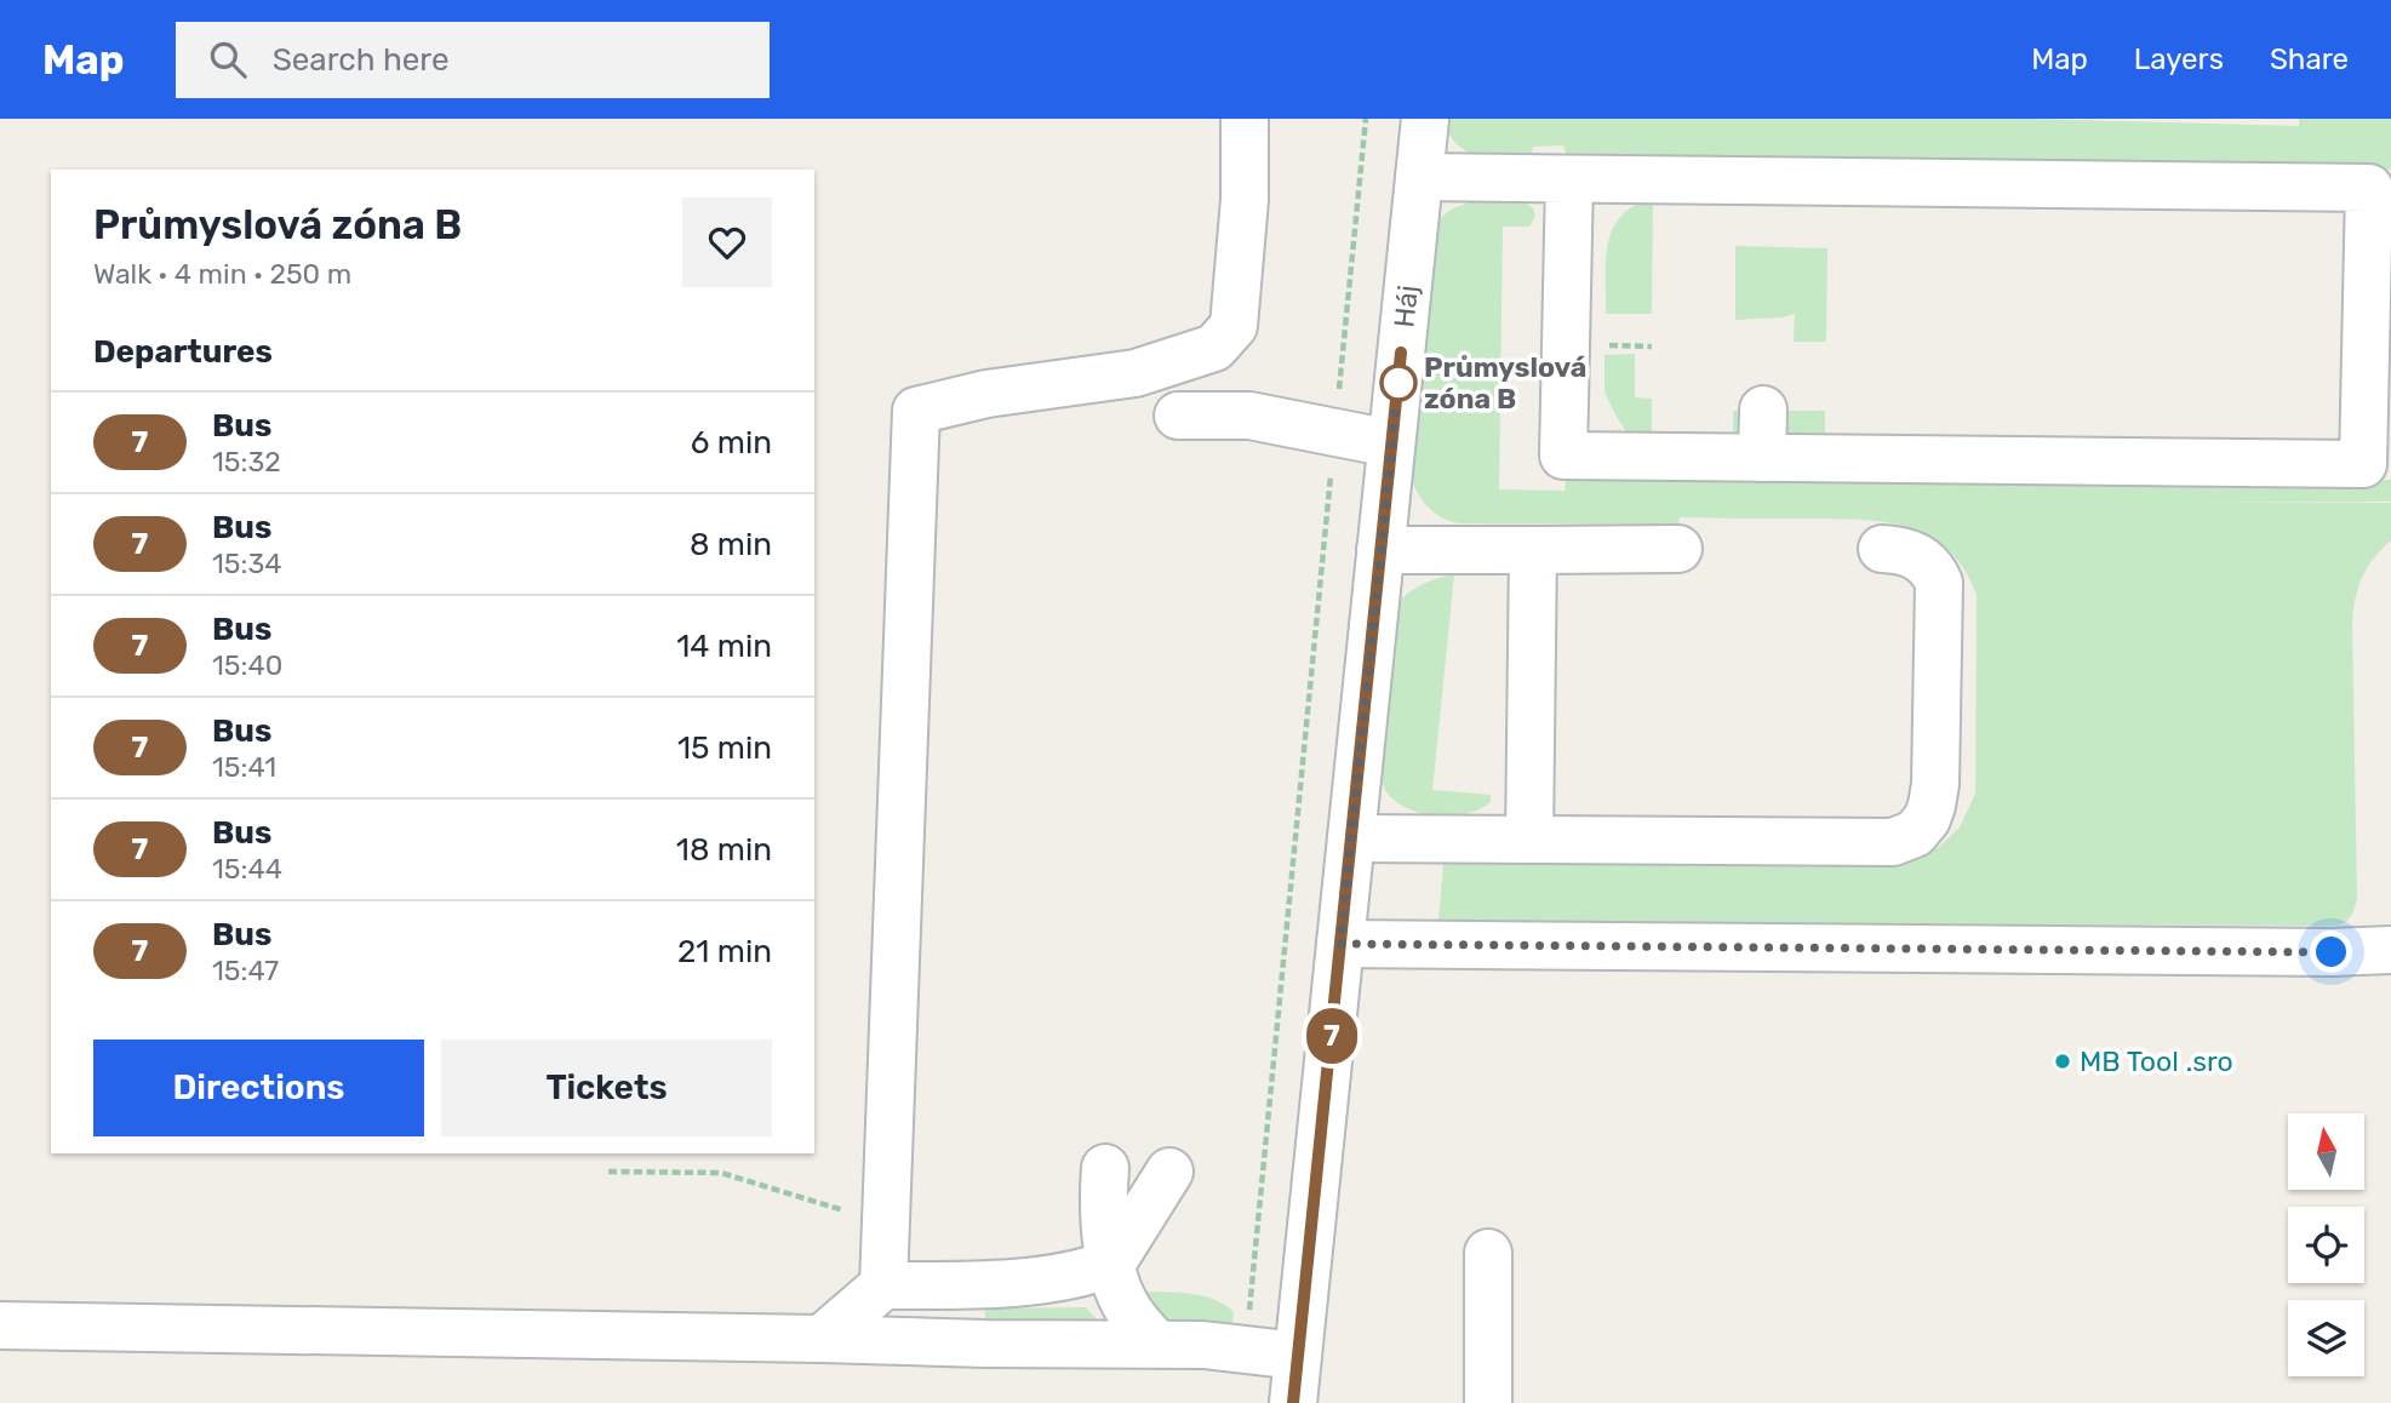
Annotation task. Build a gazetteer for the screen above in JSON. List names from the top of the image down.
{
  "streets": {
    "street": ["Háj"]
  },
  "places": ["Průmyslová zóna B", "MB Tool .sro"],
  "lines": ["bus line 7"],
  "north": "top",
  "page": {
    "header": "Map",
    "search": "Search here",
    "nav": ["Map", "Layers", "Share"],
    "on_map": "7",
    "heading": [
      ["Průmyslová zóna B", "Walk · 4 min · 250 m"],
      "Departures"
    ],
    "list": [
      {
        "mark": "7",
        "name": "Bus",
        "note": "15:32",
        "value": "6 min"
      },
      {
        "mark": "7",
        "name": "Bus",
        "note": "15:34",
        "value": "8 min"
      },
      {
        "mark": "7",
        "name": "Bus",
        "note": "15:40",
        "value": "14 min"
      },
      {
        "mark": "7",
        "name": "Bus",
        "note": "15:41",
        "value": "15 min"
      },
      {
        "mark": "7",
        "name": "Bus",
        "note": "15:44",
        "value": "18 min"
      },
      {
        "mark": "7",
        "name": "Bus",
        "note": "15:47",
        "value": "21 min"
      }
    ],
    "buttons": ["Directions", "Tickets"]
  }
}
